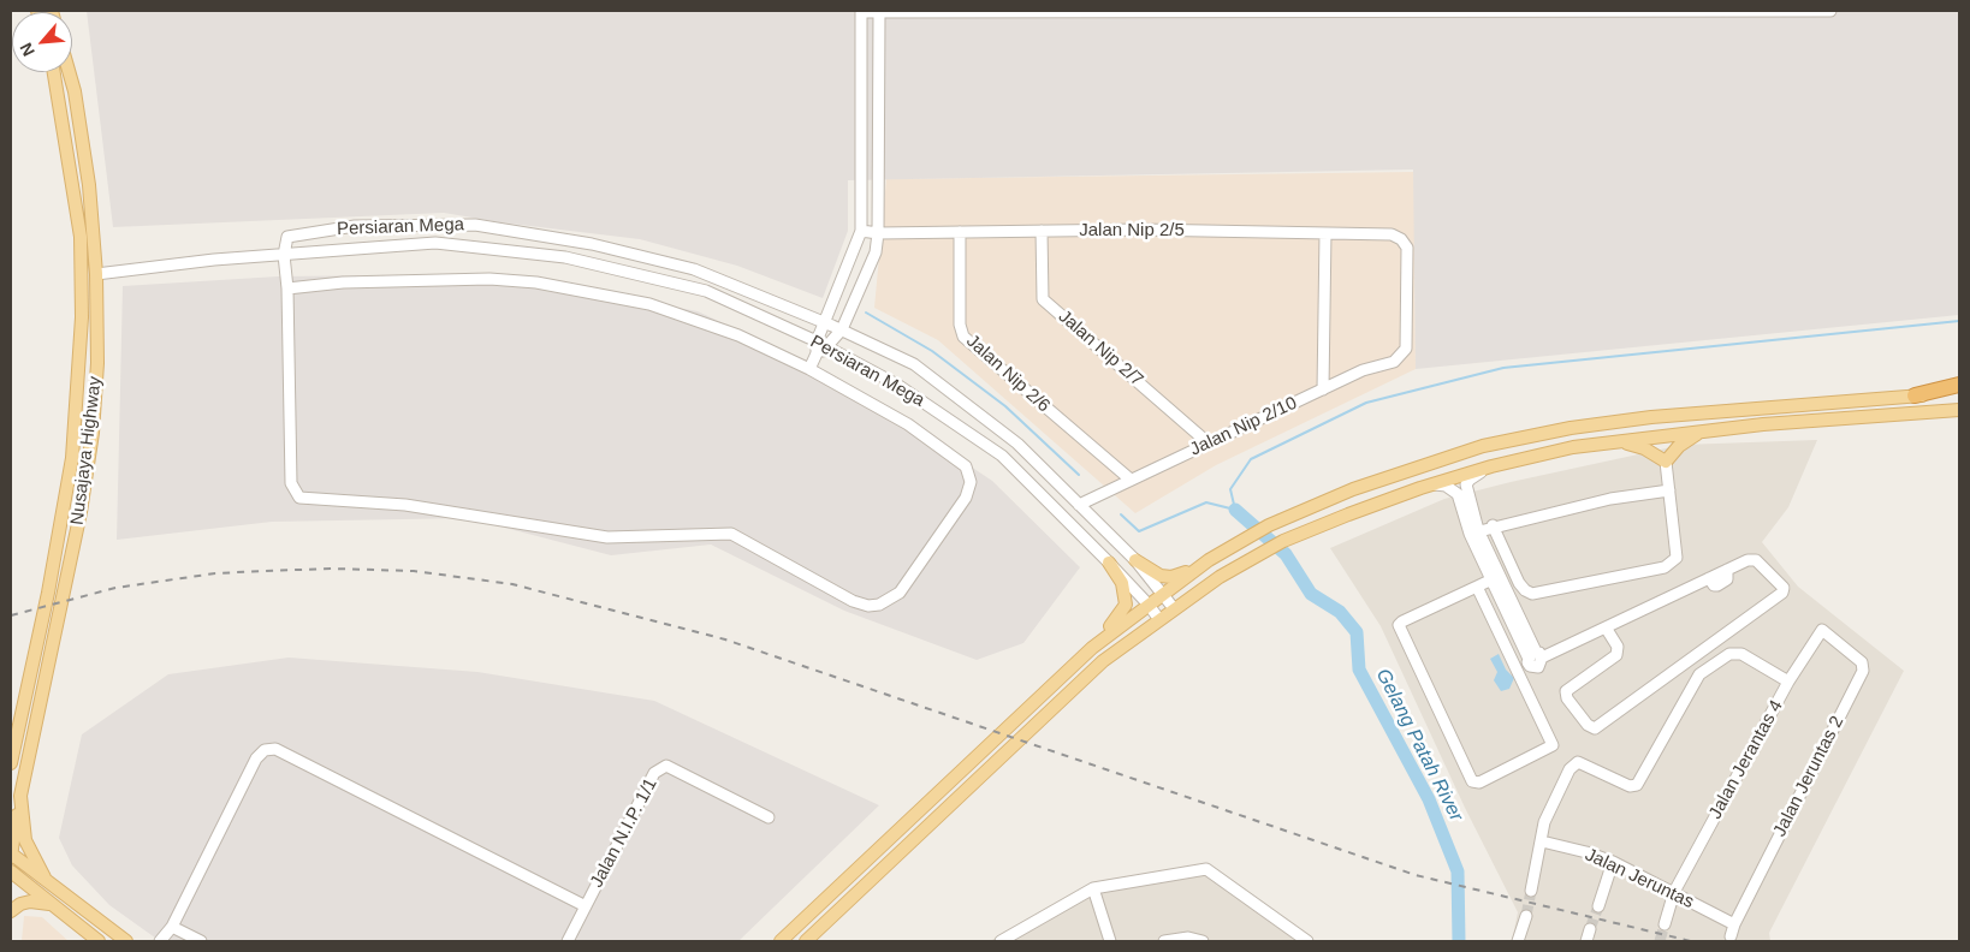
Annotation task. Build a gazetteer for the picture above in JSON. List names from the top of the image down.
{
  "streets": {
    "main road": ["Nusajaya Highway"],
    "street": [
      "Persiaran Mega",
      "Jalan Nip 2/5",
      "Jalan Nip 2/7",
      "Jalan Nip 2/6",
      "Jalan Nip 2/10",
      "Jalan Jerantas 4",
      "Jalan Jeruntas 2",
      "Jalan N.I.P. 1/1",
      "Jalan Jeruntas"
    ]
  },
  "crossings": [
    ["Persiaran Mega", "Jalan Nip 2/10"],
    ["Jalan Nip 2/5", "Jalan Nip 2/7"],
    ["Jalan Nip 2/5", "Jalan Nip 2/6"],
    ["Jalan Nip 2/5", "Jalan Nip 2/10"],
    ["Jalan Nip 2/7", "Jalan Nip 2/10"],
    ["Jalan Nip 2/6", "Jalan Nip 2/10"],
    ["Jalan Jerantas 4", "Jalan Jeruntas 2"],
    ["Jalan Jerantas 4", "Jalan Jeruntas"],
    ["Jalan Jeruntas 2", "Jalan Jeruntas"]
  ],
  "water": ["Gelang Patah River"],
  "north": "bottom left"
}
